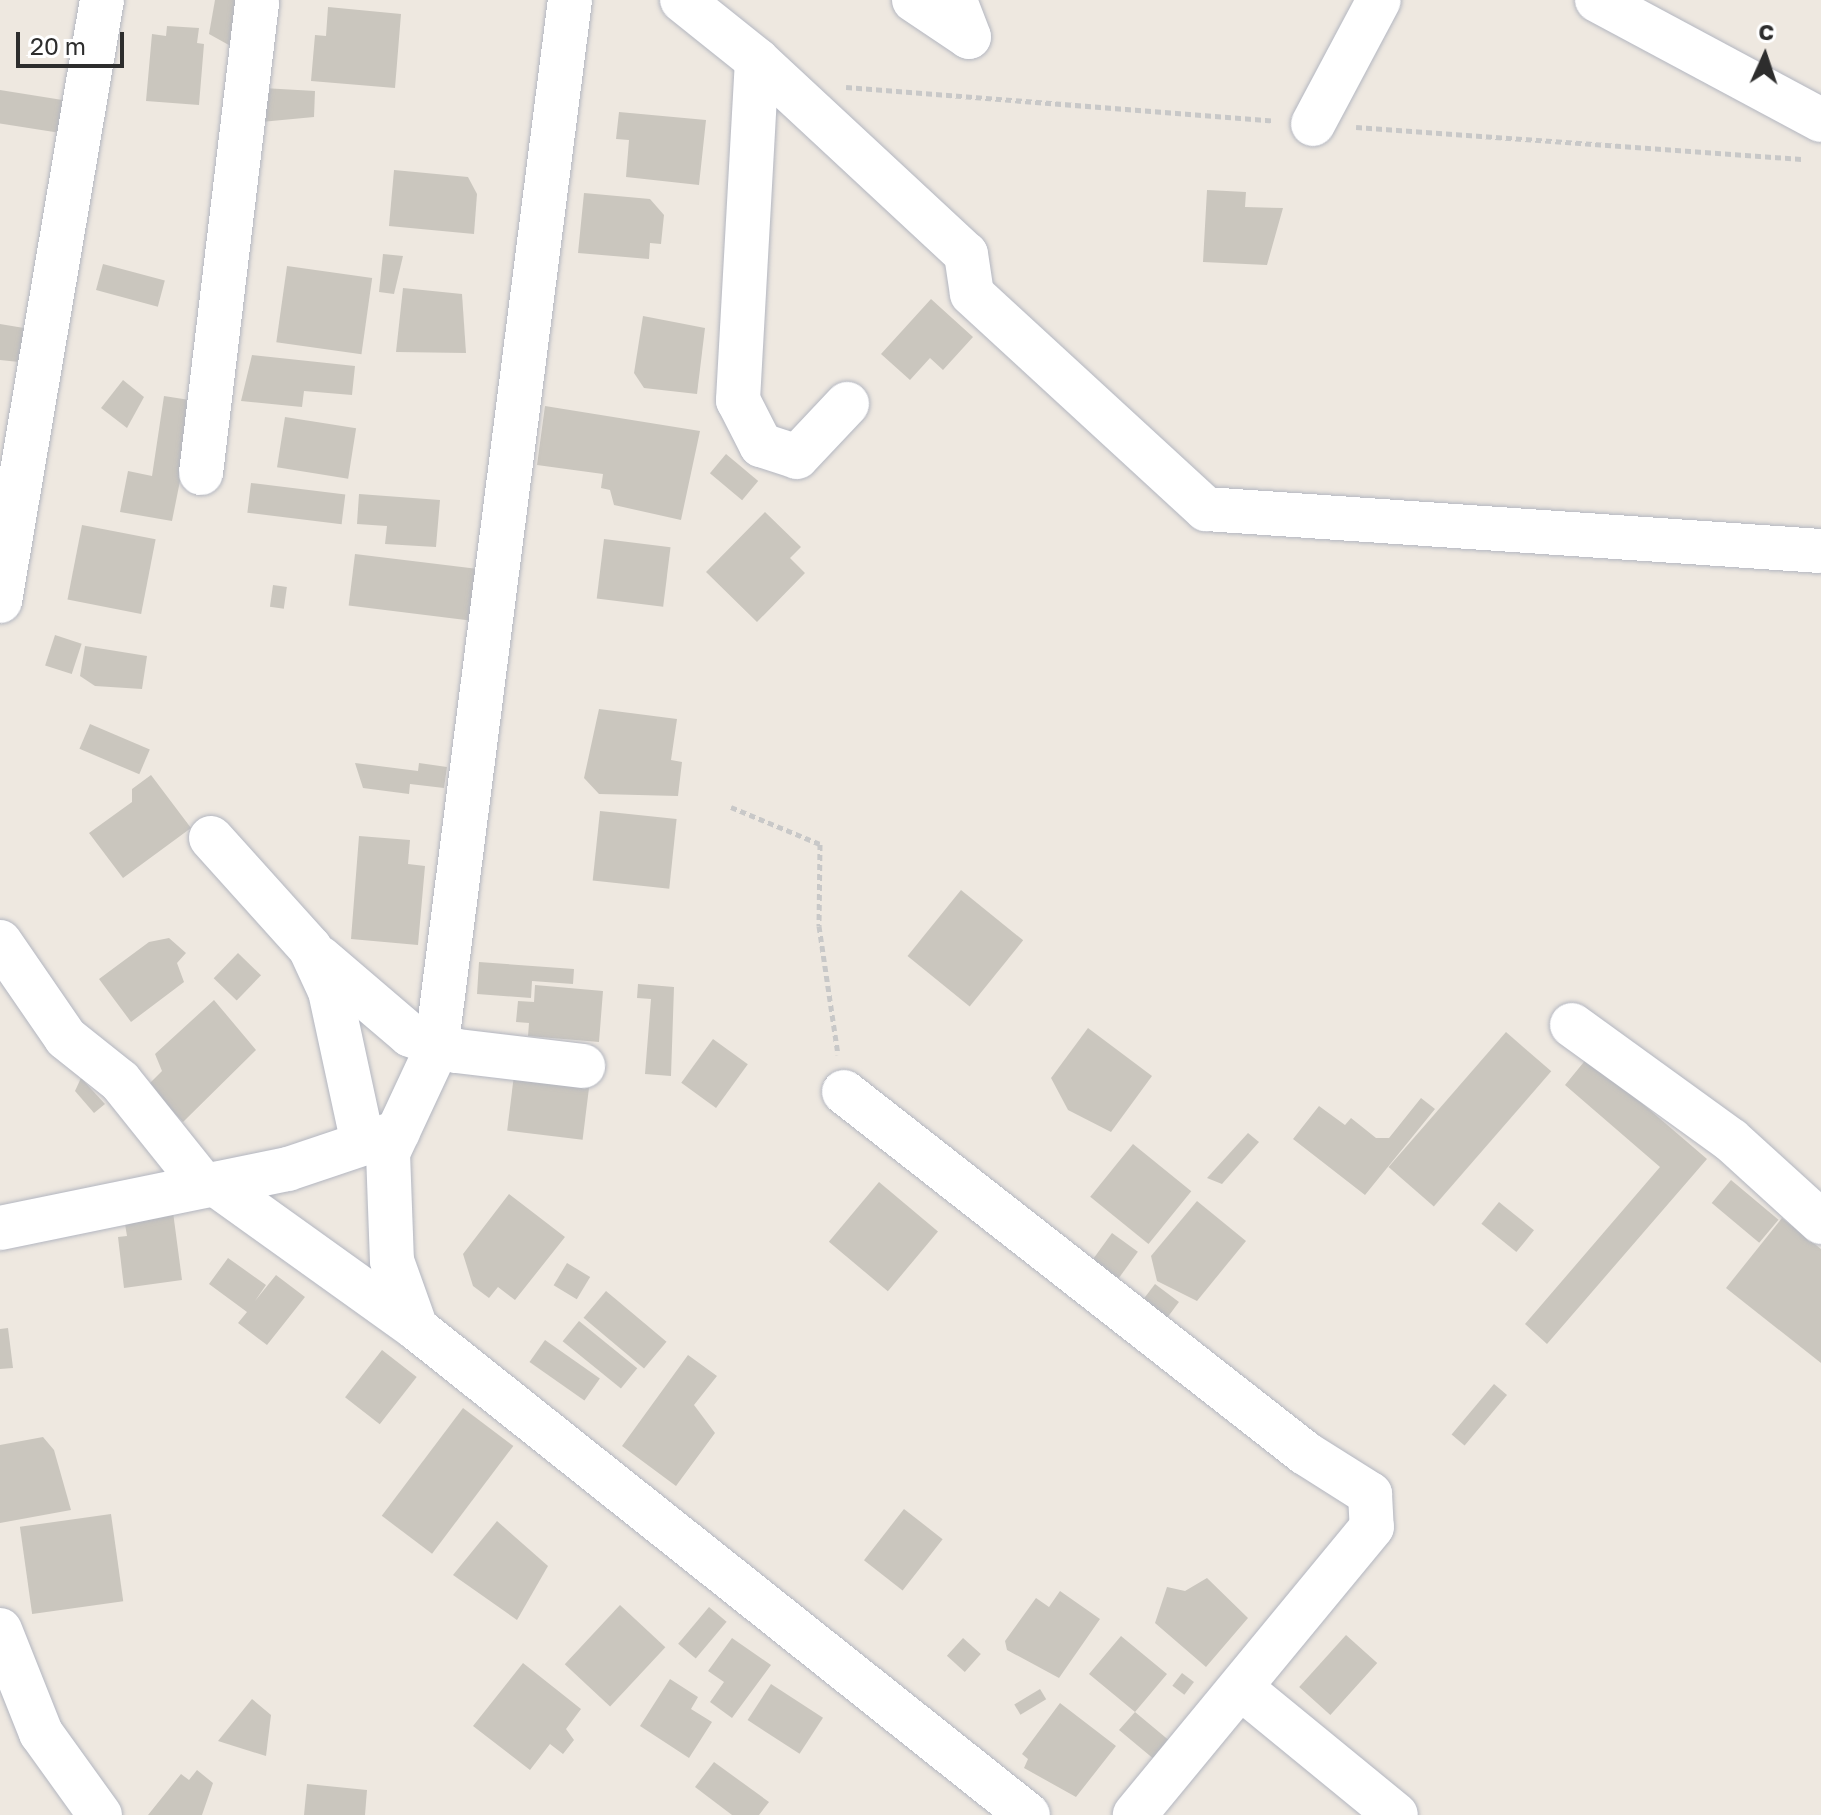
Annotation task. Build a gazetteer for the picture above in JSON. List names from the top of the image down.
{
  "scale_bar": "20 m",
  "north": "top"
}
